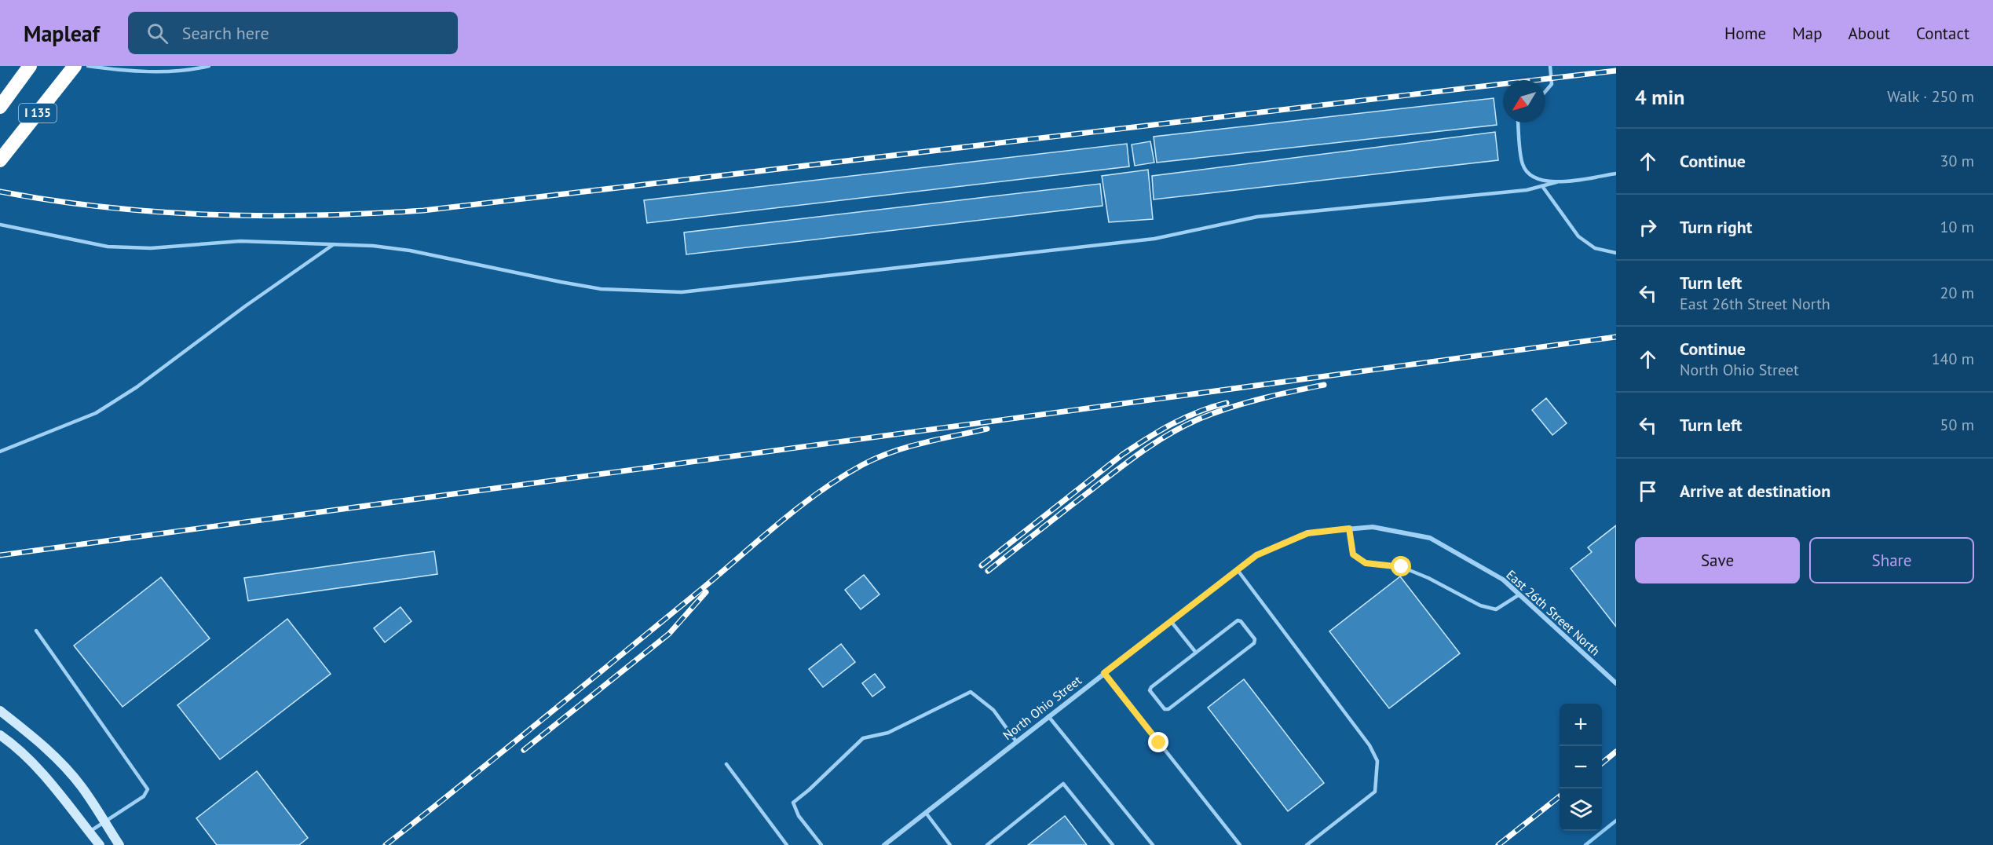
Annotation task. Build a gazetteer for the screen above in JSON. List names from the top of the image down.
{
  "streets": {
    "highway": ["I 135"],
    "street": ["East 26th Street North", "North Ohio Street"]
  },
  "crossings": [
    ["East 26th Street North", "North Ohio Street"]
  ],
  "north": "bottom left",
  "page": {
    "header": "Mapleaf",
    "search": "Search here",
    "nav": [
      "Home",
      "Map",
      "About",
      "Contact"
    ],
    "heading": ["4 min", "Walk · 250 m"],
    "list": [
      ["Continue", "30 m"],
      ["Turn right", "10 m"],
      ["Turn left", "East 26th Street North", "20 m"],
      ["Continue", "North Ohio Street", "140 m"],
      ["Turn left", "50 m"],
      "Arrive at destination"
    ],
    "buttons": ["Save", "Share"],
    "map_buttons": ["+", "−"]
  }
}
